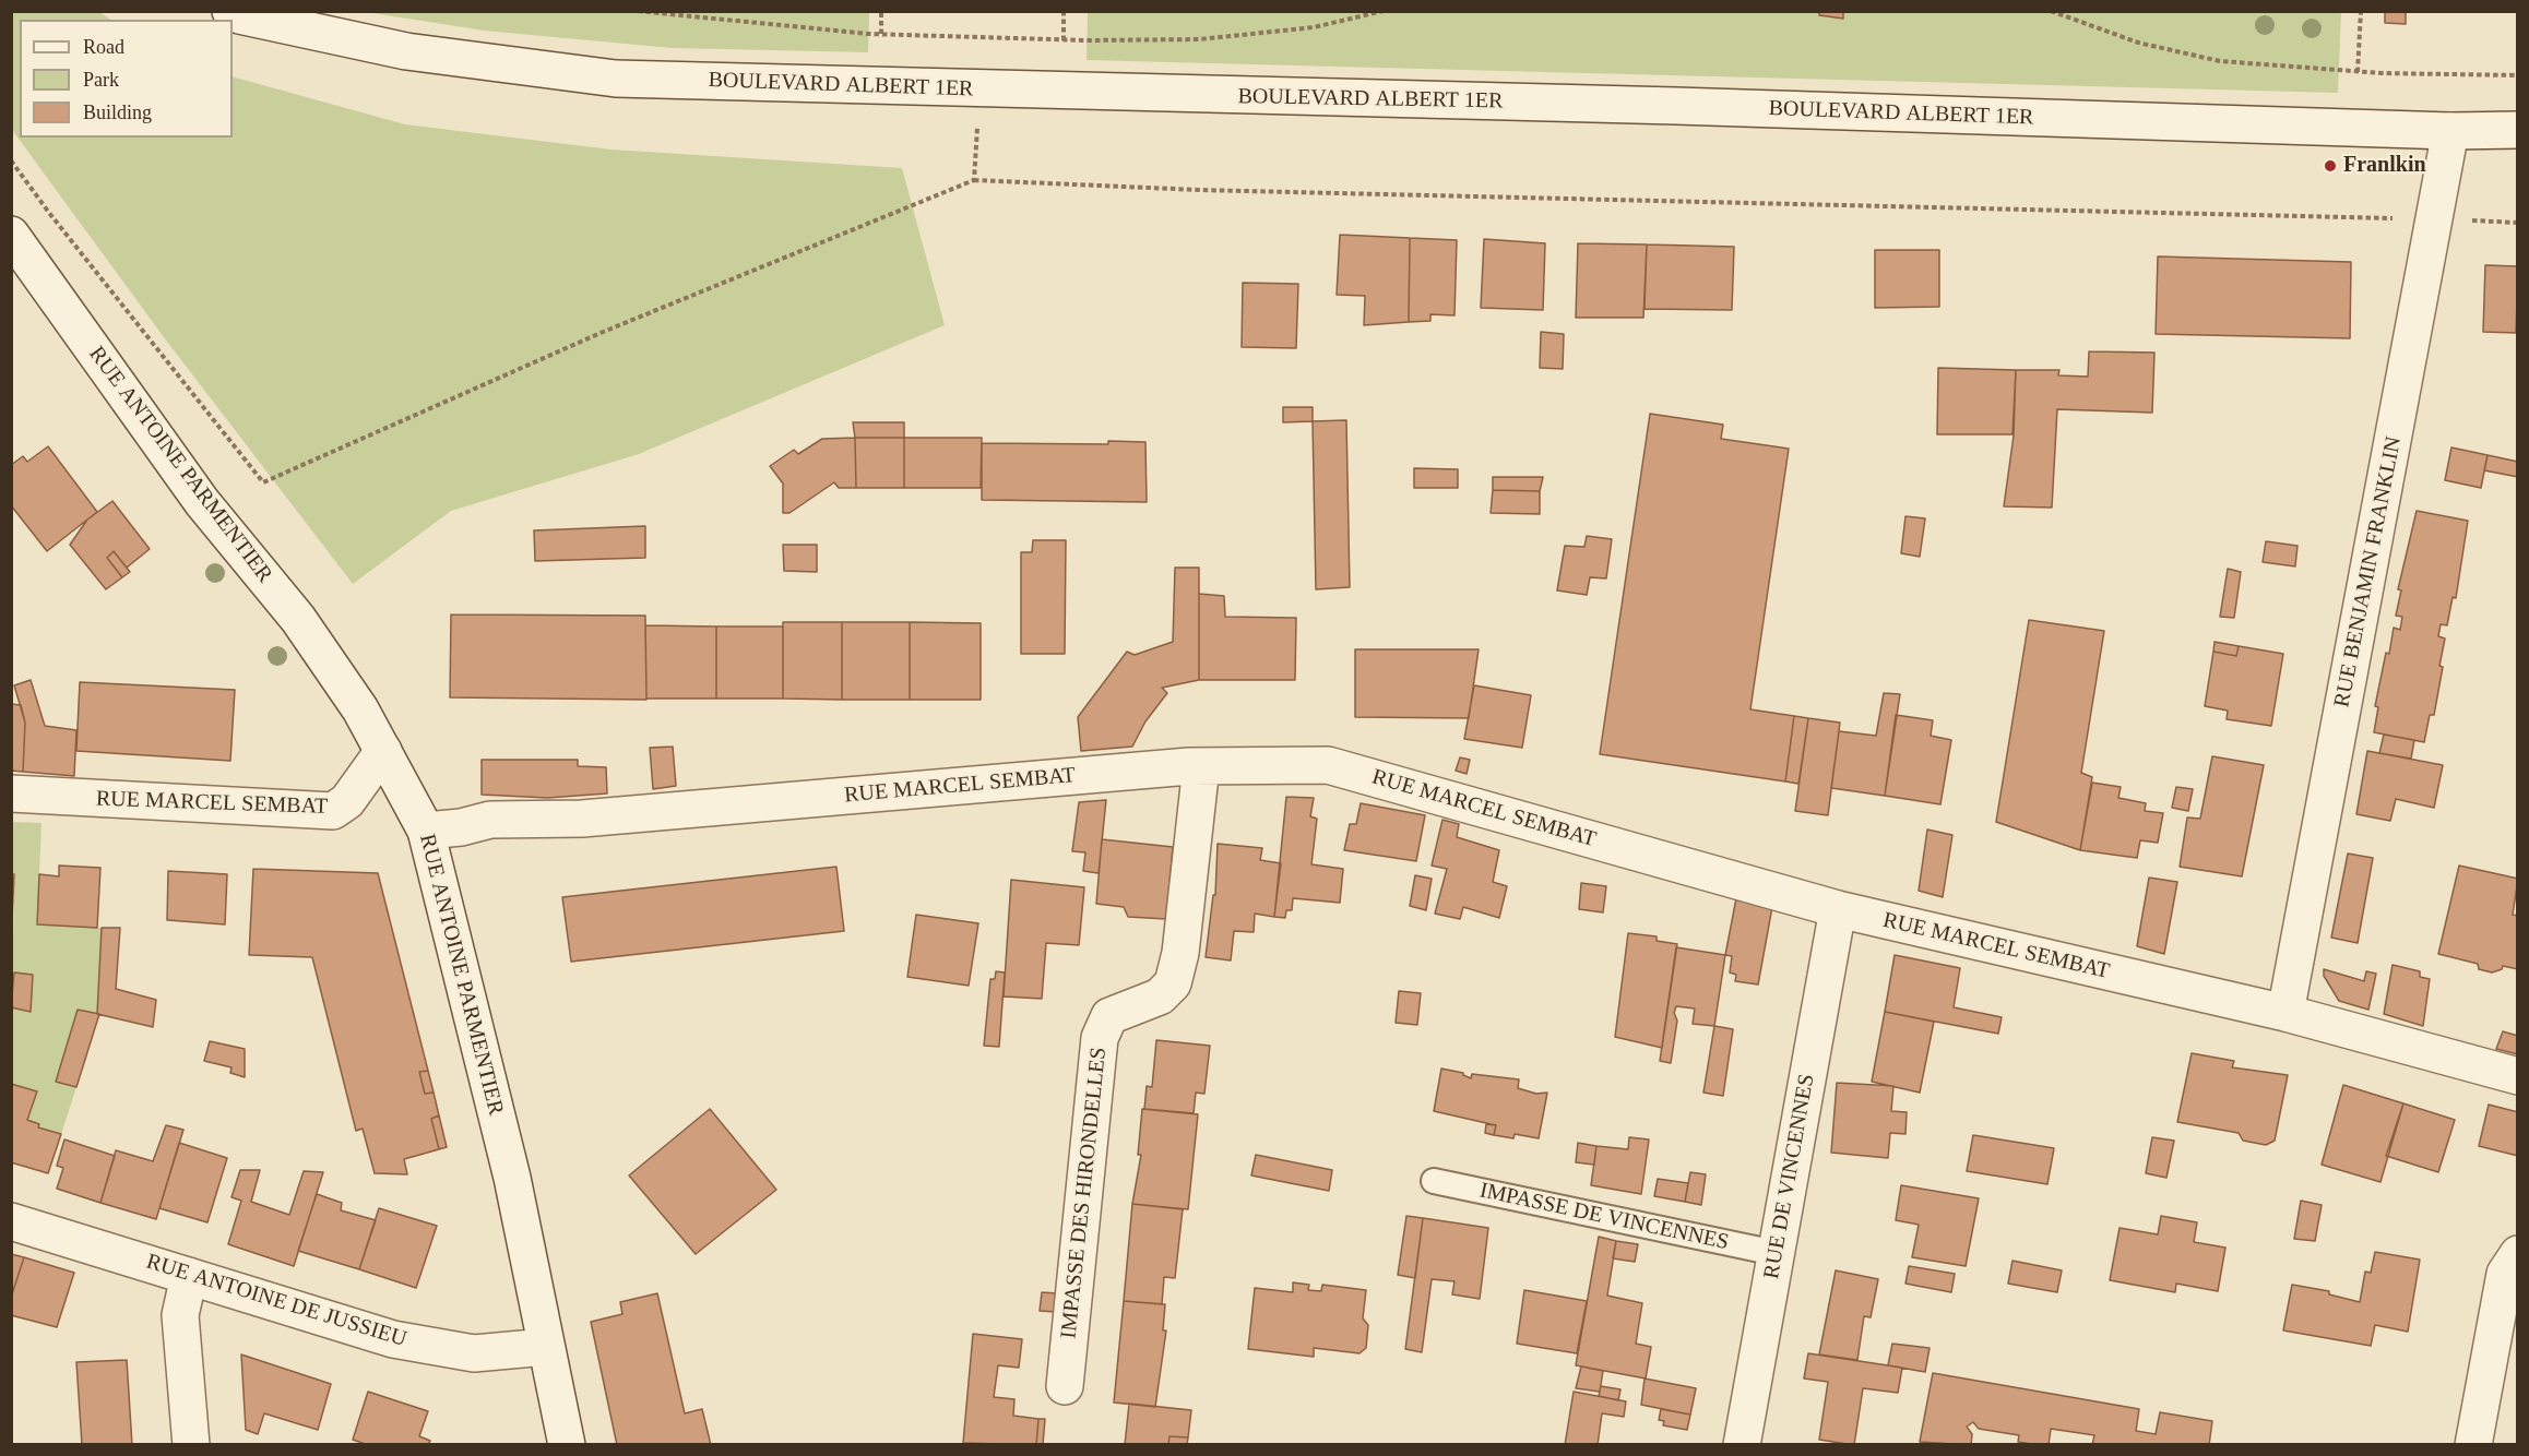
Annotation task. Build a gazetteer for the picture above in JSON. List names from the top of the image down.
{
  "streets": {
    "street": [
      "BOULEVARD ALBERT 1ER",
      "RUE ANTOINE PARMENTIER",
      "RUE BENJAMIN FRANKLIN",
      "RUE MARCEL SEMBAT",
      "RUE DE VINCENNES",
      "IMPASSE DES HIRONDELLES",
      "RUE ANTOINE DE JUSSIEU"
    ],
    "lane": ["IMPASSE DE VINCENNES"]
  },
  "crossings": [
    ["BOULEVARD ALBERT 1ER", "RUE BENJAMIN FRANKLIN"],
    ["RUE ANTOINE PARMENTIER", "RUE MARCEL SEMBAT"],
    ["RUE ANTOINE PARMENTIER", "RUE ANTOINE DE JUSSIEU"],
    ["RUE BENJAMIN FRANKLIN", "RUE MARCEL SEMBAT"],
    ["RUE MARCEL SEMBAT", "RUE DE VINCENNES"],
    ["RUE MARCEL SEMBAT", "IMPASSE DES HIRONDELLES"],
    ["RUE DE VINCENNES", "IMPASSE DE VINCENNES"]
  ],
  "places": ["Franlkin"],
  "legend": ["Road", "Park", "Building"]
}
